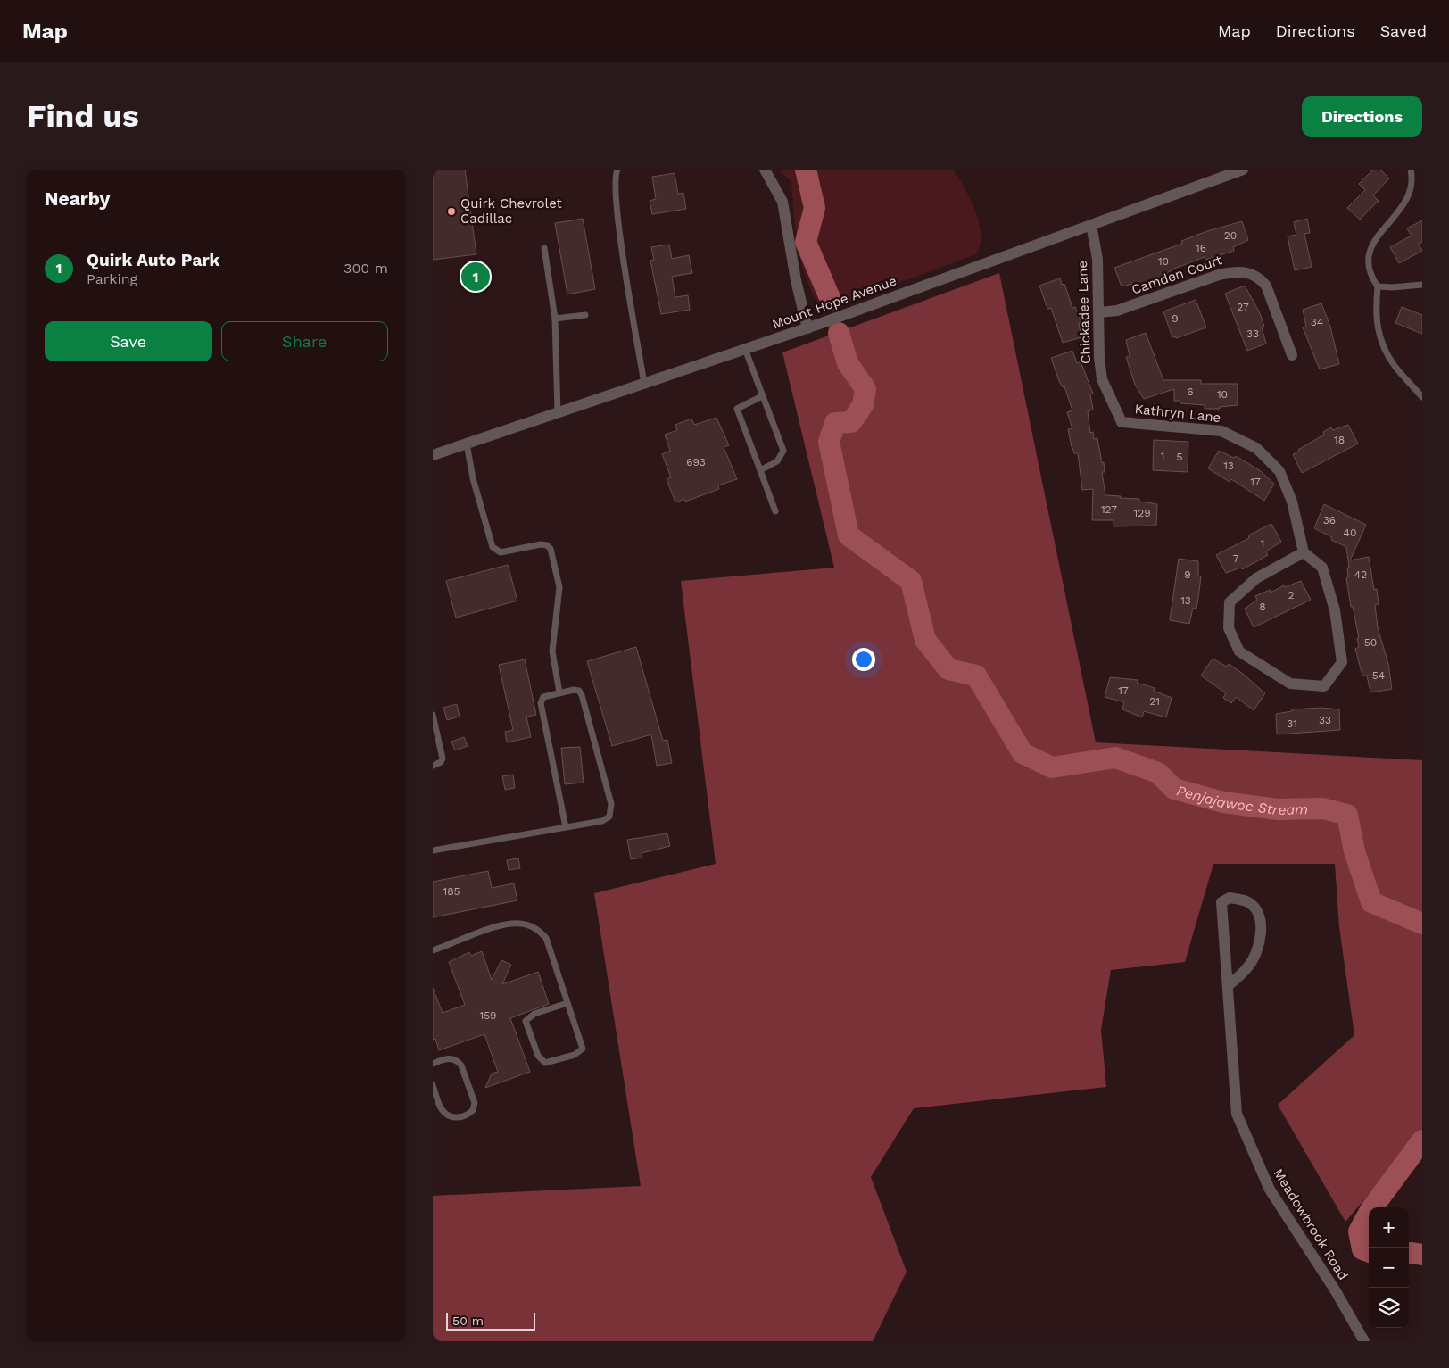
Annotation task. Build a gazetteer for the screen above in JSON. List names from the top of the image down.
{
  "streets": {
    "street": [
      "Camden Court",
      "Mount Hope Avenue",
      "Chickadee Lane",
      "Kathryn Lane",
      "Meadowbrook Road"
    ]
  },
  "crossings": [
    ["Camden Court", "Chickadee Lane"],
    ["Mount Hope Avenue", "Chickadee Lane"],
    ["Chickadee Lane", "Kathryn Lane"]
  ],
  "water": ["Penjajawoc Stream"],
  "places": ["Quirk Chevrolet Cadillac"],
  "house_numbers": [
    "20",
    "16",
    "10",
    "27",
    "9",
    "34",
    "33",
    "6",
    "10",
    "18",
    "1",
    "5",
    "693",
    "13",
    "17",
    "127",
    "129",
    "36",
    "40",
    "1",
    "7",
    "9",
    "42",
    "2",
    "13",
    "8",
    "50",
    "54",
    "17",
    "21",
    "33",
    "31",
    "185",
    "159"
  ],
  "scale_bar": "50 m",
  "page": {
    "header": "Map",
    "nav": ["Map", "Directions", "Saved"],
    "buttons": [
      "Directions",
      ["Save", "Share"]
    ],
    "title": "Find us",
    "heading": "Nearby",
    "list": [
      {
        "mark": "1",
        "name": "Quirk Auto Park",
        "note": "Parking",
        "value": "300 m"
      }
    ],
    "pins": "1",
    "map_buttons": ["+", "−"],
    "scale": "50 m"
  }
}
